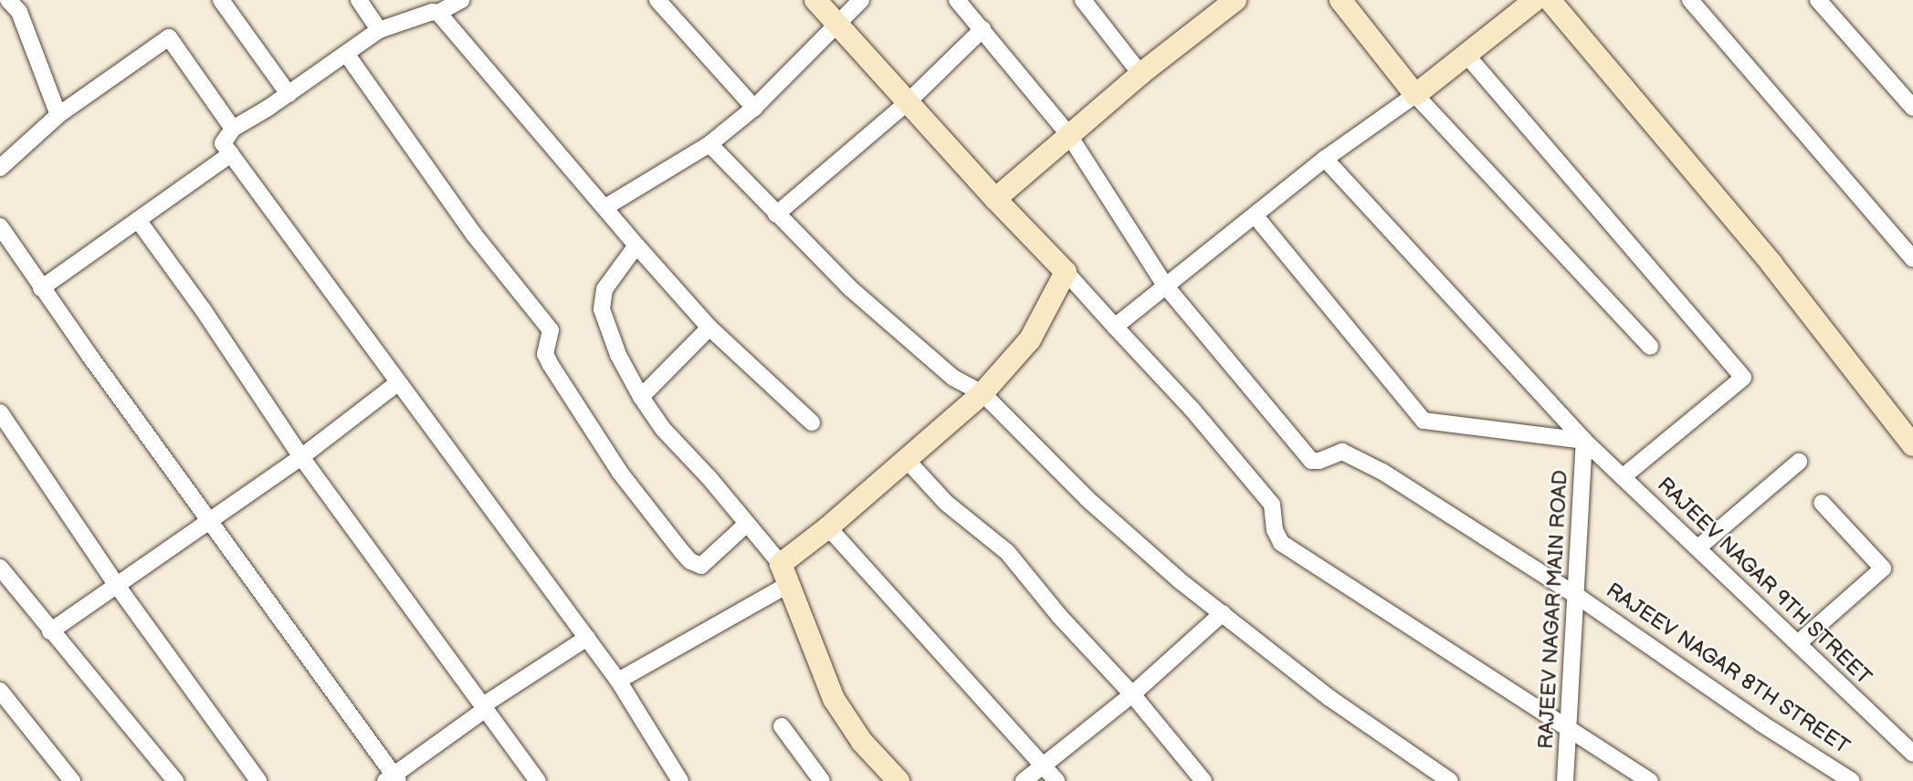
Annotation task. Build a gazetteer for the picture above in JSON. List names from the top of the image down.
{
  "streets": {
    "street": ["RAJEEV NAGAR 9TH STREET", "RAJEEV NAGAR MAIN ROAD", "RAJEEV NAGAR 8TH STREET"]
  },
  "crossings": [
    ["RAJEEV NAGAR 9TH STREET", "RAJEEV NAGAR MAIN ROAD"],
    ["RAJEEV NAGAR MAIN ROAD", "RAJEEV NAGAR 8TH STREET"]
  ]
}
